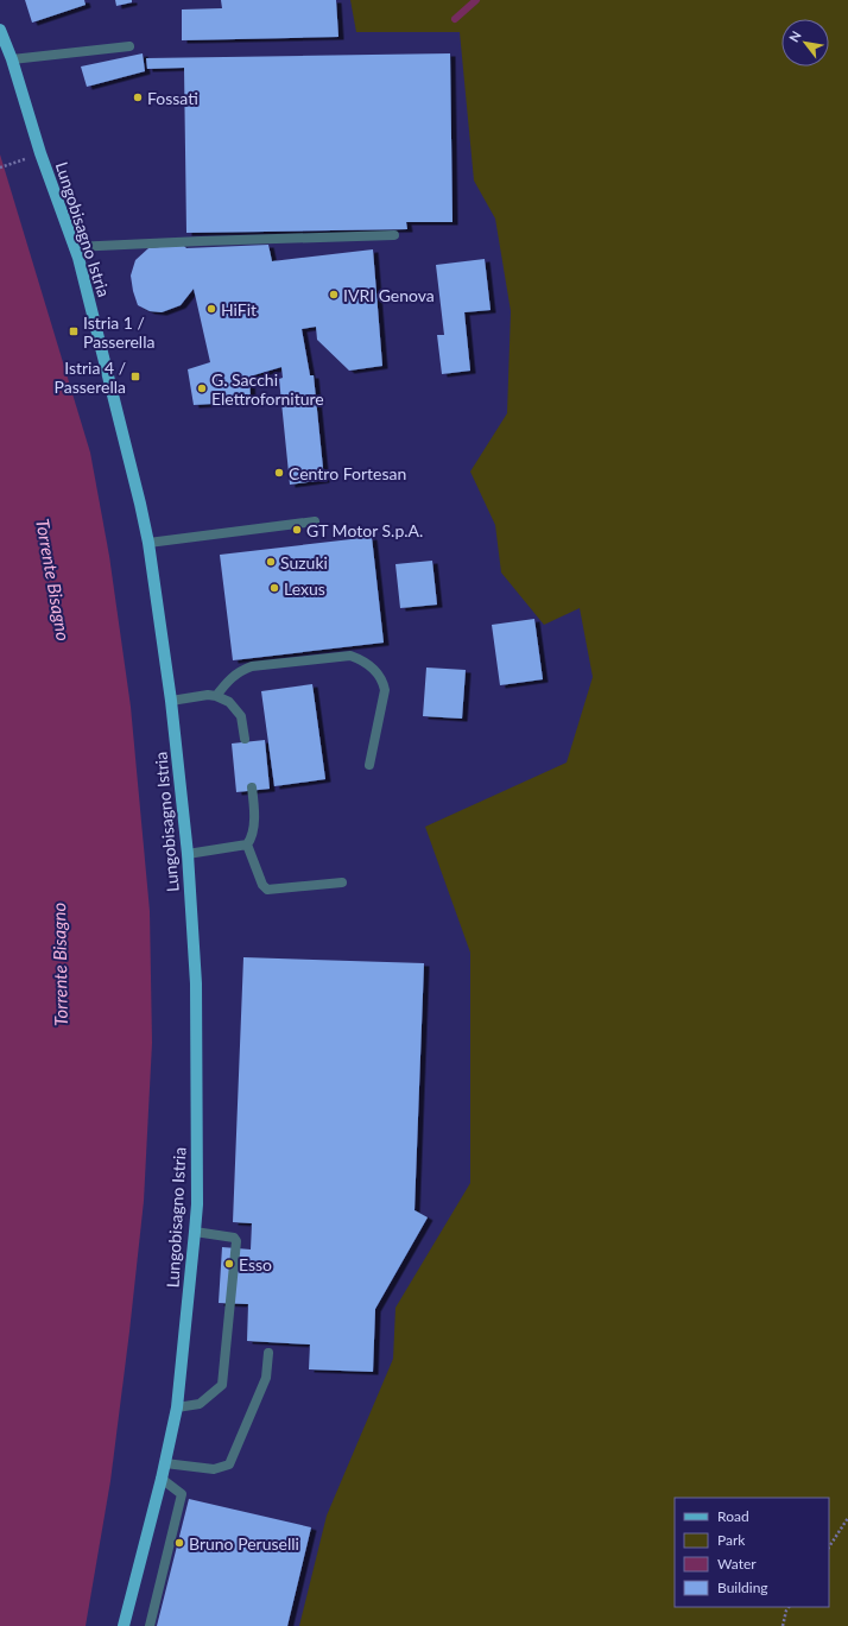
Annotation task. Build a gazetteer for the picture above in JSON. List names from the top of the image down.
{
  "streets": {
    "main road": ["Lungobisagno Istria"]
  },
  "water": ["Torrente Bisagno"],
  "places": {
    "other": [
      "Fossati",
      "IVRI Genova",
      "HiFit",
      "G. Sacchi Elettroforniture",
      "Centro Fortesan",
      "GT Motor S.p.A.",
      "Suzuki",
      "Lexus",
      "Esso",
      "Bruno Peruselli"
    ],
    "transit": ["Istria 1 / Passerella", "Istria 4 / Passerella"]
  },
  "legend": [
    "Road",
    "Park",
    "Water",
    "Building"
  ],
  "north": "top left"
}
